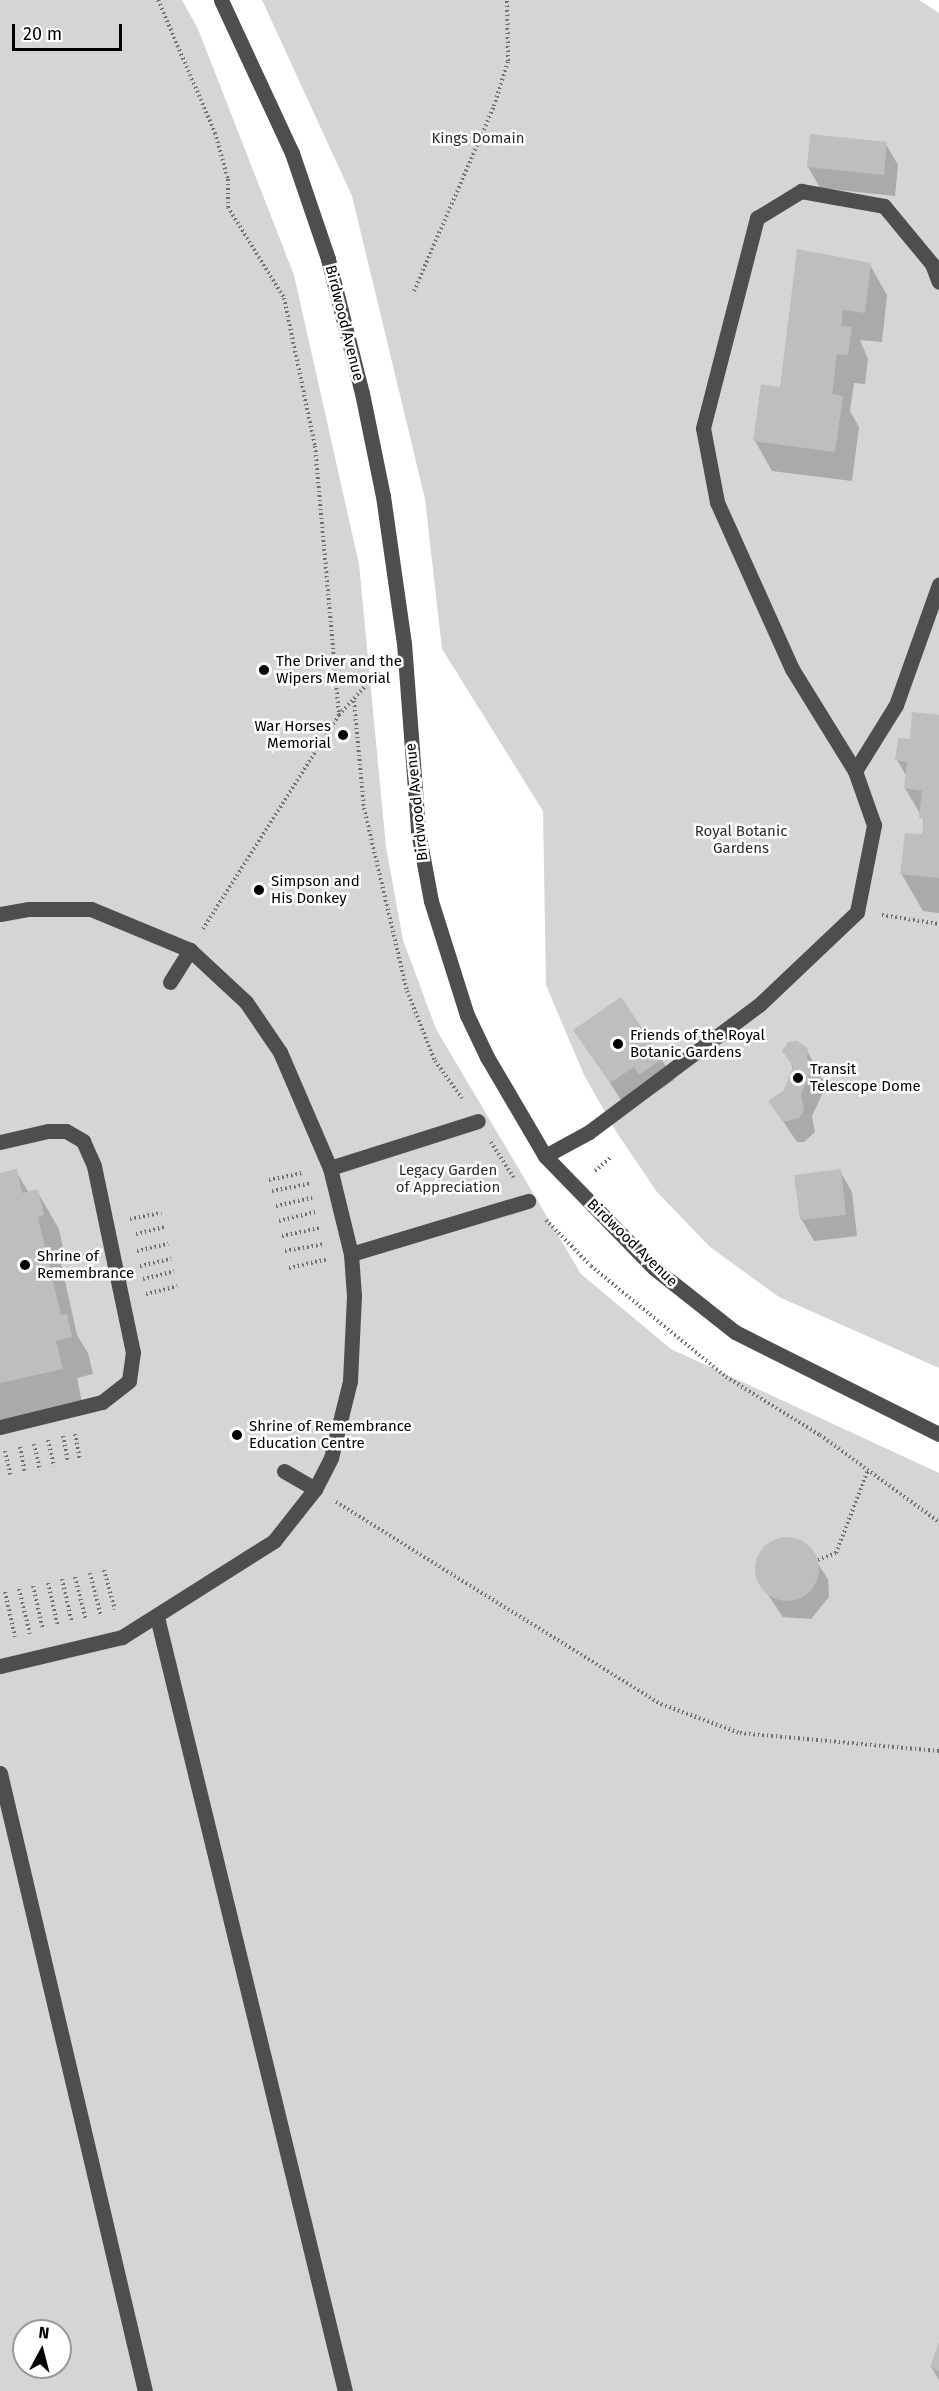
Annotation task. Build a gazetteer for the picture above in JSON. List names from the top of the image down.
{
  "streets": {
    "street": ["Birdwood Avenue"]
  },
  "parks": ["Kings Domain", "Royal Botanic Gardens", "Legacy Garden of Appreciation"],
  "places": [
    "The Driver and the Wipers Memorial",
    "War Horses Memorial",
    "Simpson and His Donkey",
    "Friends of the Royal Botanic Gardens",
    "Transit Telescope Dome",
    "Shrine of Remembrance",
    "Shrine of Remembrance Education Centre"
  ],
  "scale_bar": "20 m",
  "north": "top"
}
